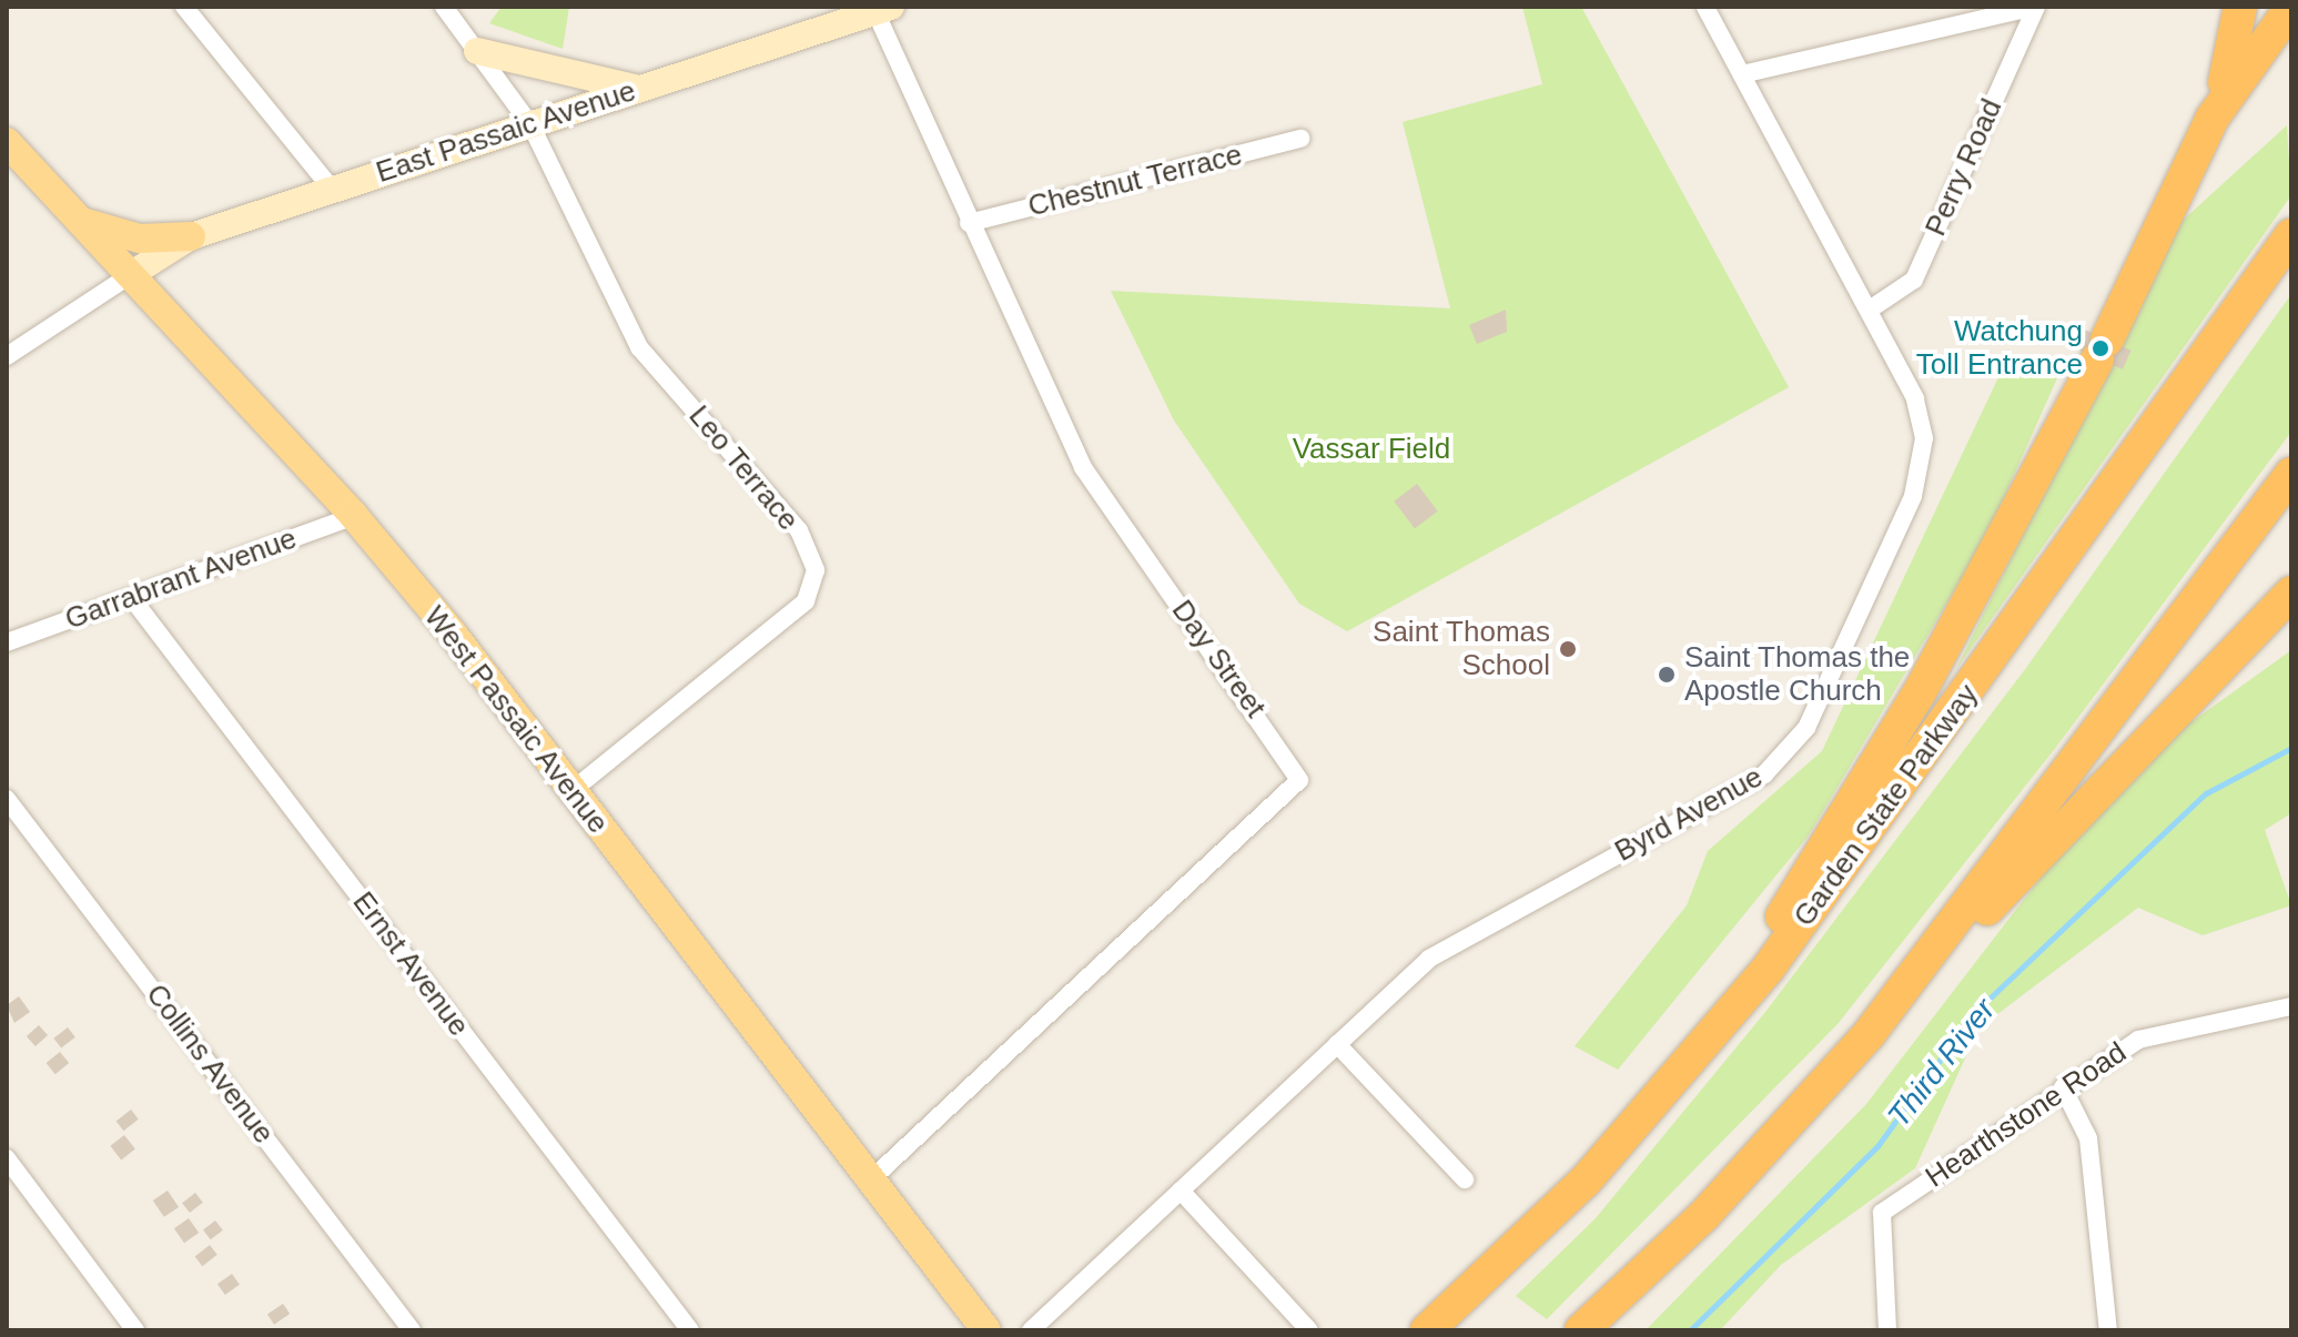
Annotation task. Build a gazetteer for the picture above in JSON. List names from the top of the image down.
{
  "streets": {
    "highway": ["Garden State Parkway"],
    "main road": ["East Passaic Avenue", "West Passaic Avenue"],
    "street": [
      "Perry Road",
      "Chestnut Terrace",
      "Leo Terrace",
      "Garrabrant Avenue",
      "Day Street",
      "Byrd Avenue",
      "Ernst Avenue",
      "Collins Avenue",
      "Hearthstone Road"
    ]
  },
  "crossings": [
    ["East Passaic Avenue", "Leo Terrace"],
    ["East Passaic Avenue", "Day Street"],
    ["East Passaic Avenue", "West Passaic Avenue"],
    ["Perry Road", "Byrd Avenue"],
    ["Chestnut Terrace", "Day Street"],
    ["Leo Terrace", "West Passaic Avenue"],
    ["Garrabrant Avenue", "West Passaic Avenue"],
    ["Garrabrant Avenue", "Ernst Avenue"],
    ["Day Street", "West Passaic Avenue"]
  ],
  "water": ["Third River"],
  "parks": ["Vassar Field"],
  "places": ["Watchung Toll Entrance", "Saint Thomas School", "Saint Thomas the Apostle Church"]
}
